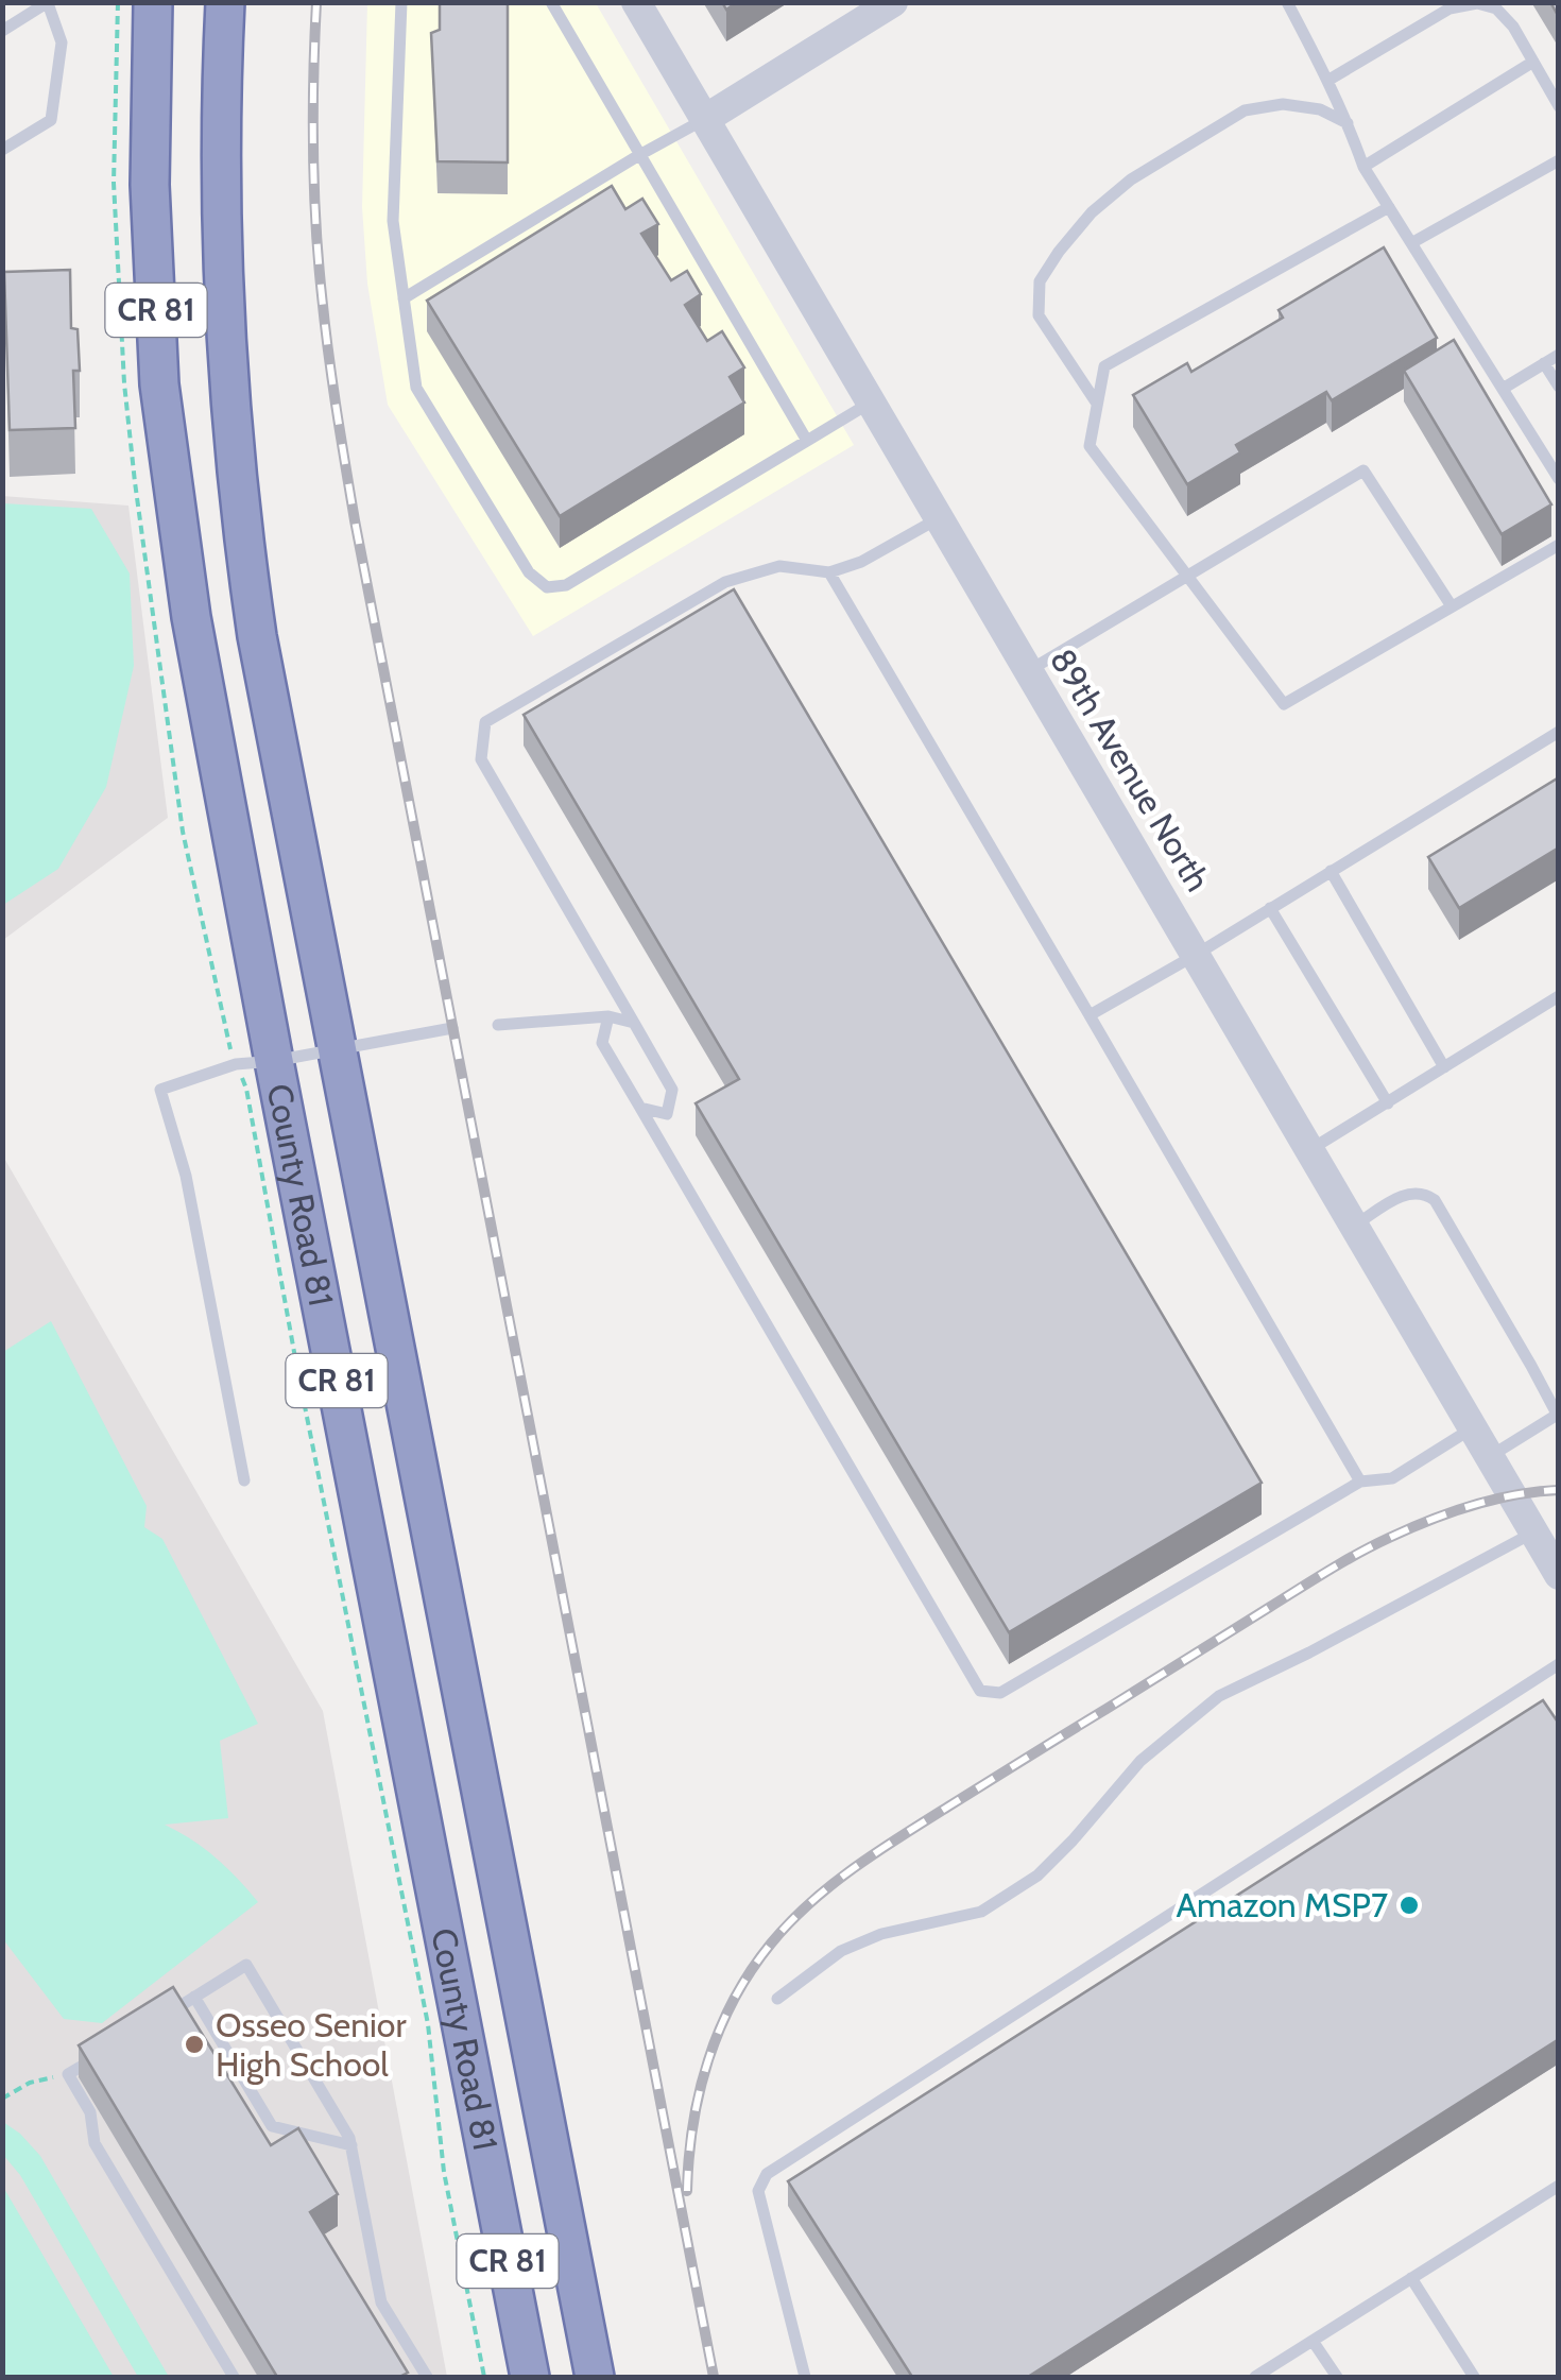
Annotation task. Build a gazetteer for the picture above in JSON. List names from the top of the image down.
{
  "streets": {
    "highway": ["CR 81", "County Road 81"],
    "street": ["89th Avenue North"]
  },
  "places": ["Amazon MSP7", "Osseo Senior High School"]
}
